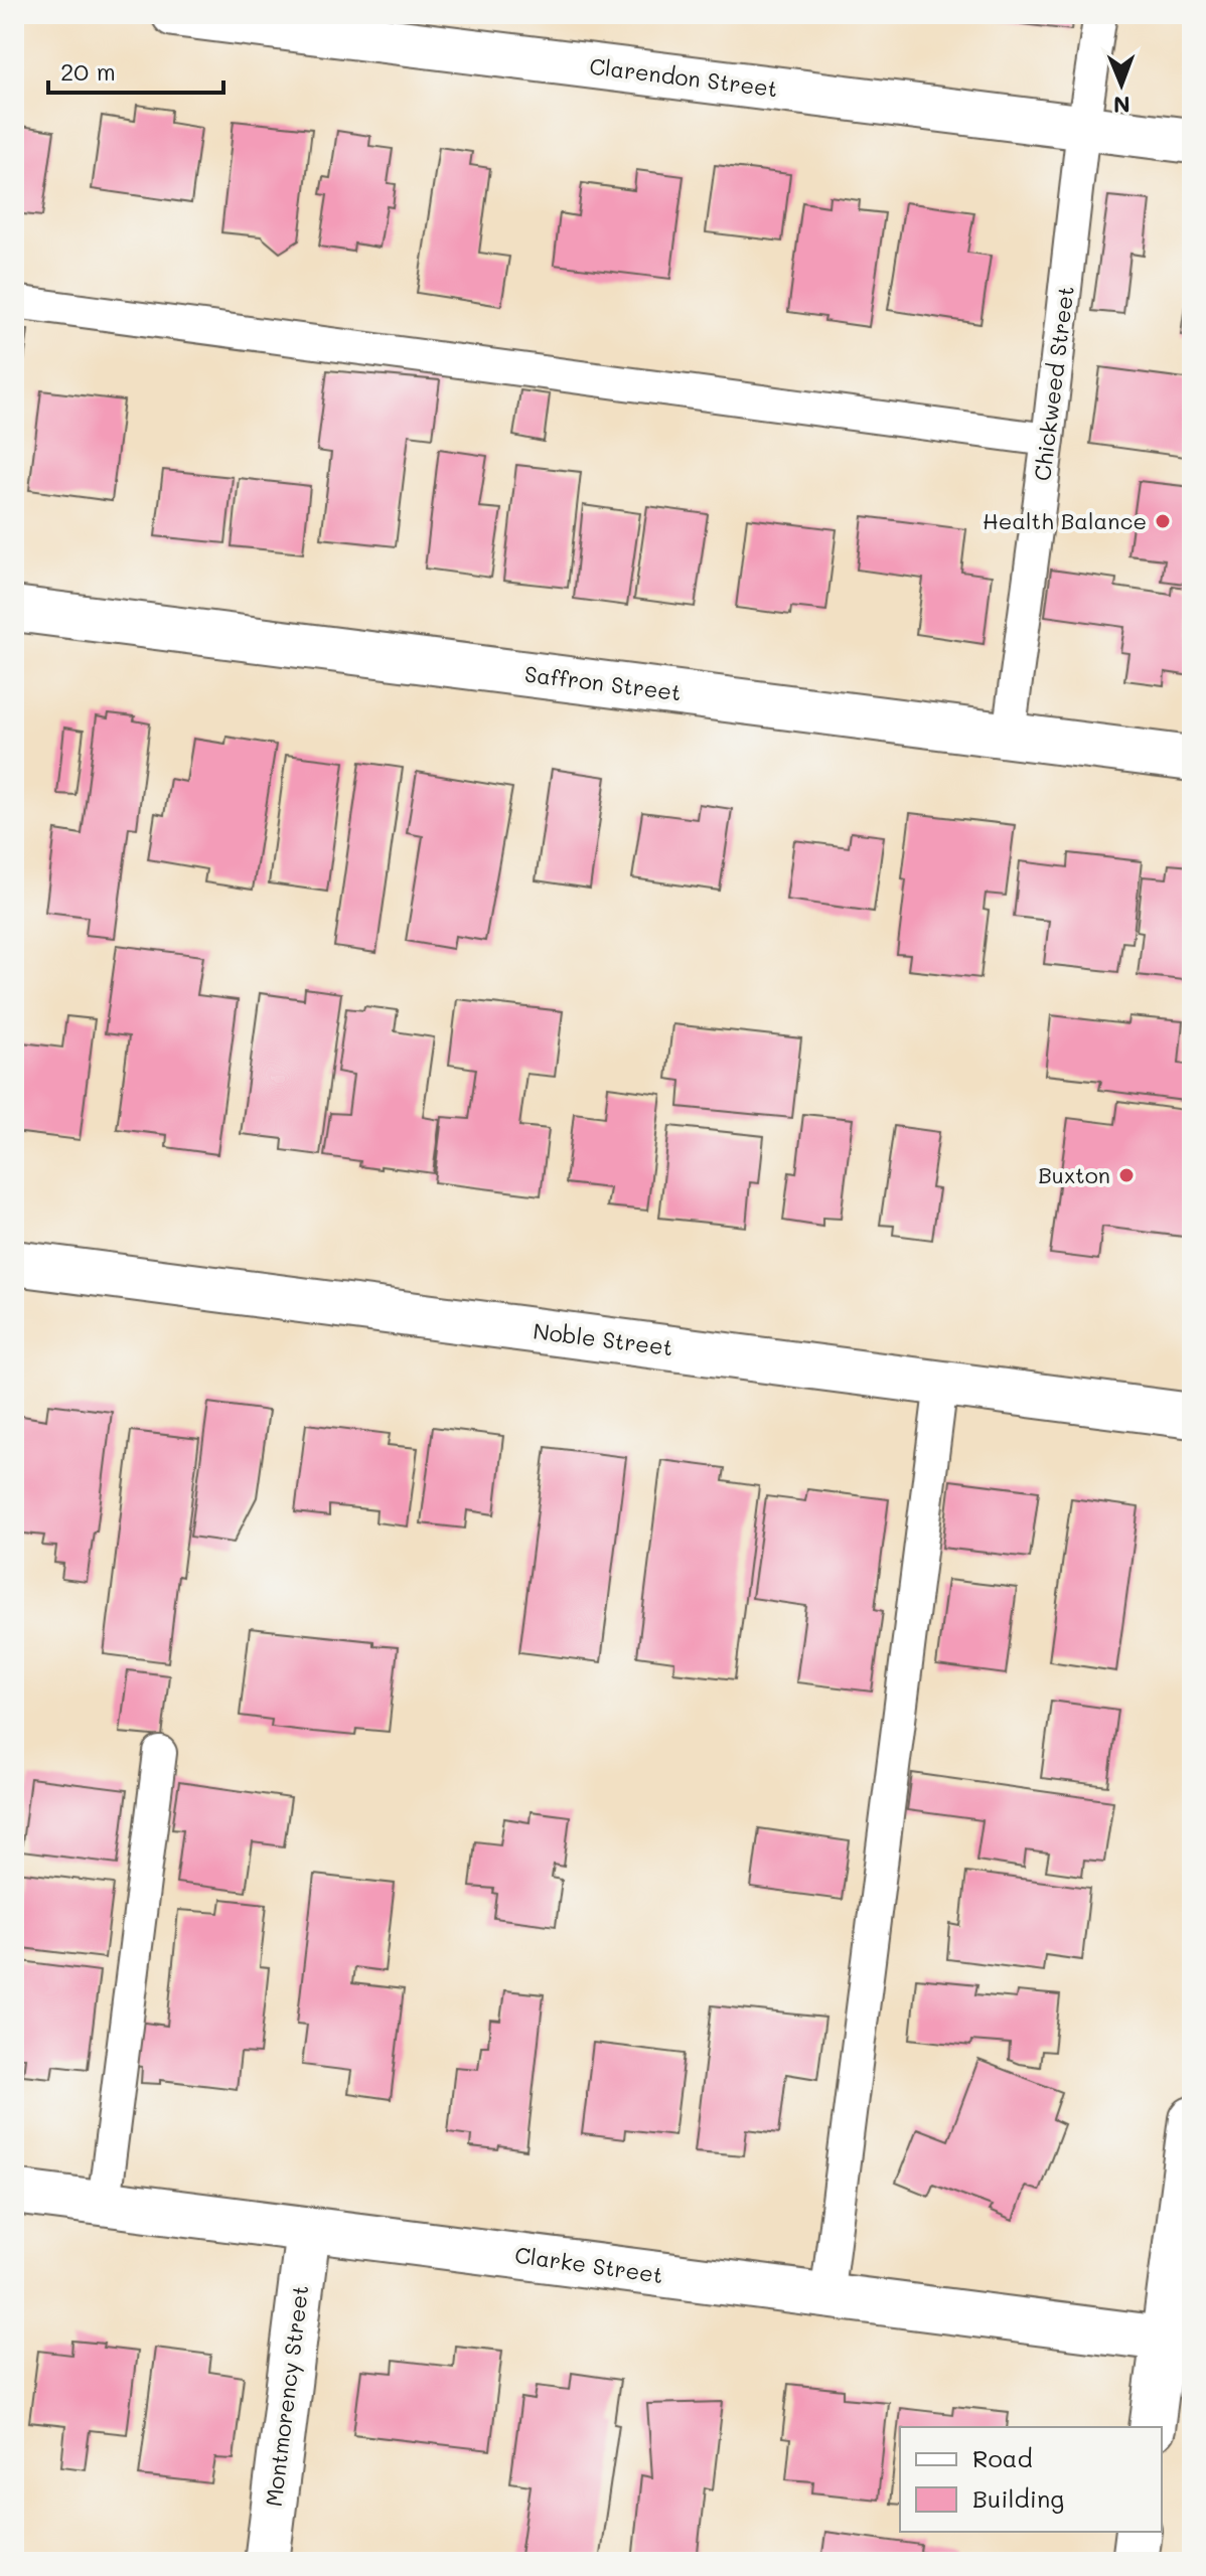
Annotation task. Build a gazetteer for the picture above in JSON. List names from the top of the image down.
{
  "streets": {
    "street": [
      "Clarendon Street",
      "Saffron Street",
      "Noble Street",
      "Clarke Street",
      "Montmorency Street"
    ],
    "lane": ["Chickweed Street"]
  },
  "crossings": [
    ["Clarendon Street", "Chickweed Street"],
    ["Chickweed Street", "Saffron Street"],
    ["Clarke Street", "Montmorency Street"]
  ],
  "places": ["Health Balance", "Buxton"],
  "legend": ["Road", "Building"],
  "scale_bar": "20 m",
  "north": "bottom"
}
